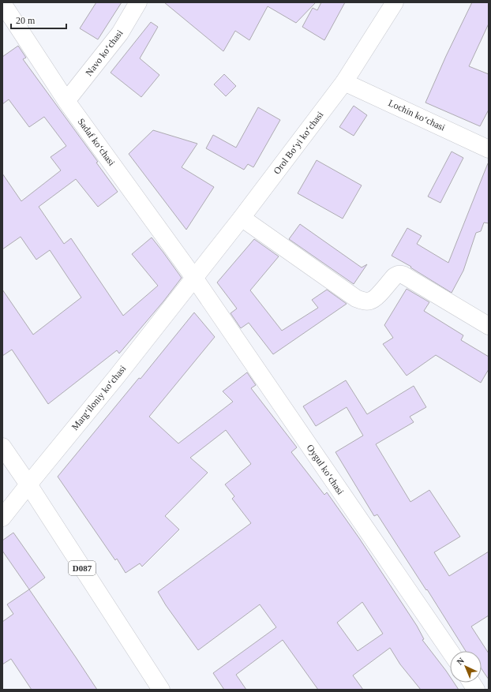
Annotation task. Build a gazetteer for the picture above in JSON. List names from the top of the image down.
{
  "streets": {
    "street": [
      "Navo koʻchasi",
      "Lochin koʻchasi",
      "Sadaf koʻchasi",
      "Orol Boʻyi koʻchasi",
      "Margʻiloniy koʻchasi",
      "Oygul koʻchasi",
      "D087"
    ]
  },
  "crossings": [
    ["Navo koʻchasi", "Sadaf koʻchasi"],
    ["Lochin koʻchasi", "Orol Boʻyi koʻchasi"],
    ["Sadaf koʻchasi", "Orol Boʻyi koʻchasi"],
    ["Sadaf koʻchasi", "Margʻiloniy koʻchasi"],
    ["Sadaf koʻchasi", "Oygul koʻchasi"],
    ["Orol Boʻyi koʻchasi", "Margʻiloniy koʻchasi"],
    ["Orol Boʻyi koʻchasi", "Oygul koʻchasi"],
    ["Margʻiloniy koʻchasi", "Oygul koʻchasi"],
    ["Margʻiloniy koʻchasi", "D087"]
  ],
  "scale_bar": "20 m",
  "north": "top left"
}
